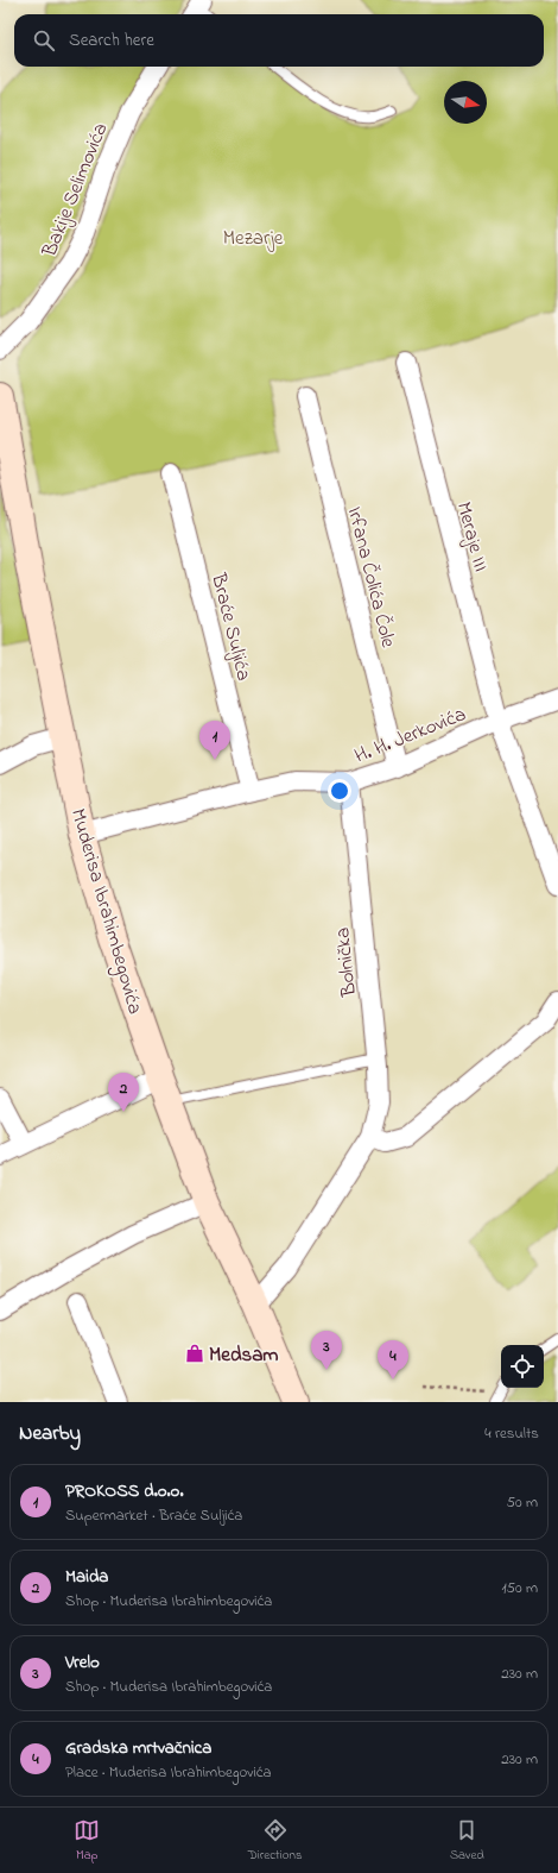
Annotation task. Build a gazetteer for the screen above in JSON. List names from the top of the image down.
{
  "streets": {
    "main road": ["Muderisa Ibrahimbegovića"],
    "street": [
      "Bakije Selimovića",
      "Meraje III",
      "Irfana Čolića Čole",
      "Braće Suljića",
      "H. H. Jerkovića",
      "Bolnička"
    ]
  },
  "crossings": [
    ["Meraje III", "H. H. Jerkovića"],
    ["Irfana Čolića Čole", "H. H. Jerkovića"],
    ["Braće Suljića", "H. H. Jerkovića"],
    ["H. H. Jerkovića", "Muderisa Ibrahimbegovića"],
    ["H. H. Jerkovića", "Bolnička"],
    ["Muderisa Ibrahimbegovića", "Bolnička"]
  ],
  "parks": ["Mezarje"],
  "places": {
    "shop": ["Medsam"]
  },
  "north": "right",
  "page": {
    "search": "Search here",
    "pins": [
      "1",
      "2",
      "3",
      "4"
    ],
    "heading": ["Nearby", "4 results"],
    "list": [
      {
        "mark": "1",
        "name": "PROKOSS d.o.o.",
        "note": "Supermarket · Braće Suljića",
        "value": "50 m"
      },
      {
        "mark": "2",
        "name": "Maida",
        "note": "Shop · Muderisa Ibrahimbegovića",
        "value": "150 m"
      },
      {
        "mark": "3",
        "name": "Vrelo",
        "note": "Shop · Muderisa Ibrahimbegovića",
        "value": "230 m"
      },
      {
        "mark": "4",
        "name": "Gradska mrtvačnica",
        "note": "Place · Muderisa Ibrahimbegovića",
        "value": "230 m"
      }
    ],
    "nav": ["Map", "Directions", "Saved"]
  }
}
